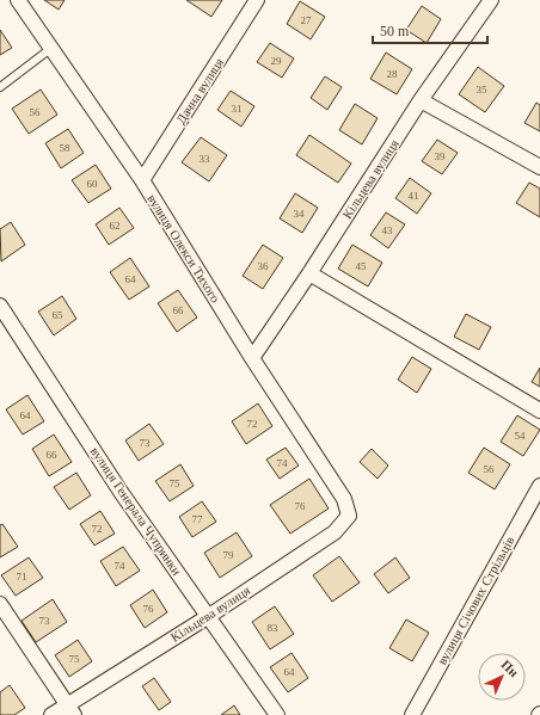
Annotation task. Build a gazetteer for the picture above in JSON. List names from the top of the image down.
{
  "streets": {
    "street": [
      "Дачна вулиця",
      "Кільцева вулиця",
      "вулиця Олекси Тихого",
      "вулиця Генерала Чупринки",
      "вулиця Січових Стрільців"
    ]
  },
  "crossings": [
    ["Дачна вулиця", "вулиця Олекси Тихого"],
    ["Кільцева вулиця", "вулиця Олекси Тихого"],
    ["Кільцева вулиця", "вулиця Генерала Чупринки"]
  ],
  "house_numbers": [
    "27",
    "29",
    "28",
    "35",
    "31",
    "56",
    "58",
    "39",
    "33",
    "60",
    "41",
    "34",
    "62",
    "43",
    "36",
    "45",
    "64",
    "66",
    "65",
    "64",
    "72",
    "54",
    "73",
    "66",
    "74",
    "56",
    "75",
    "76",
    "77",
    "72",
    "79",
    "74",
    "71",
    "76",
    "73",
    "83",
    "75",
    "64"
  ],
  "scale_bar": "50 m",
  "north": "top right"
}
